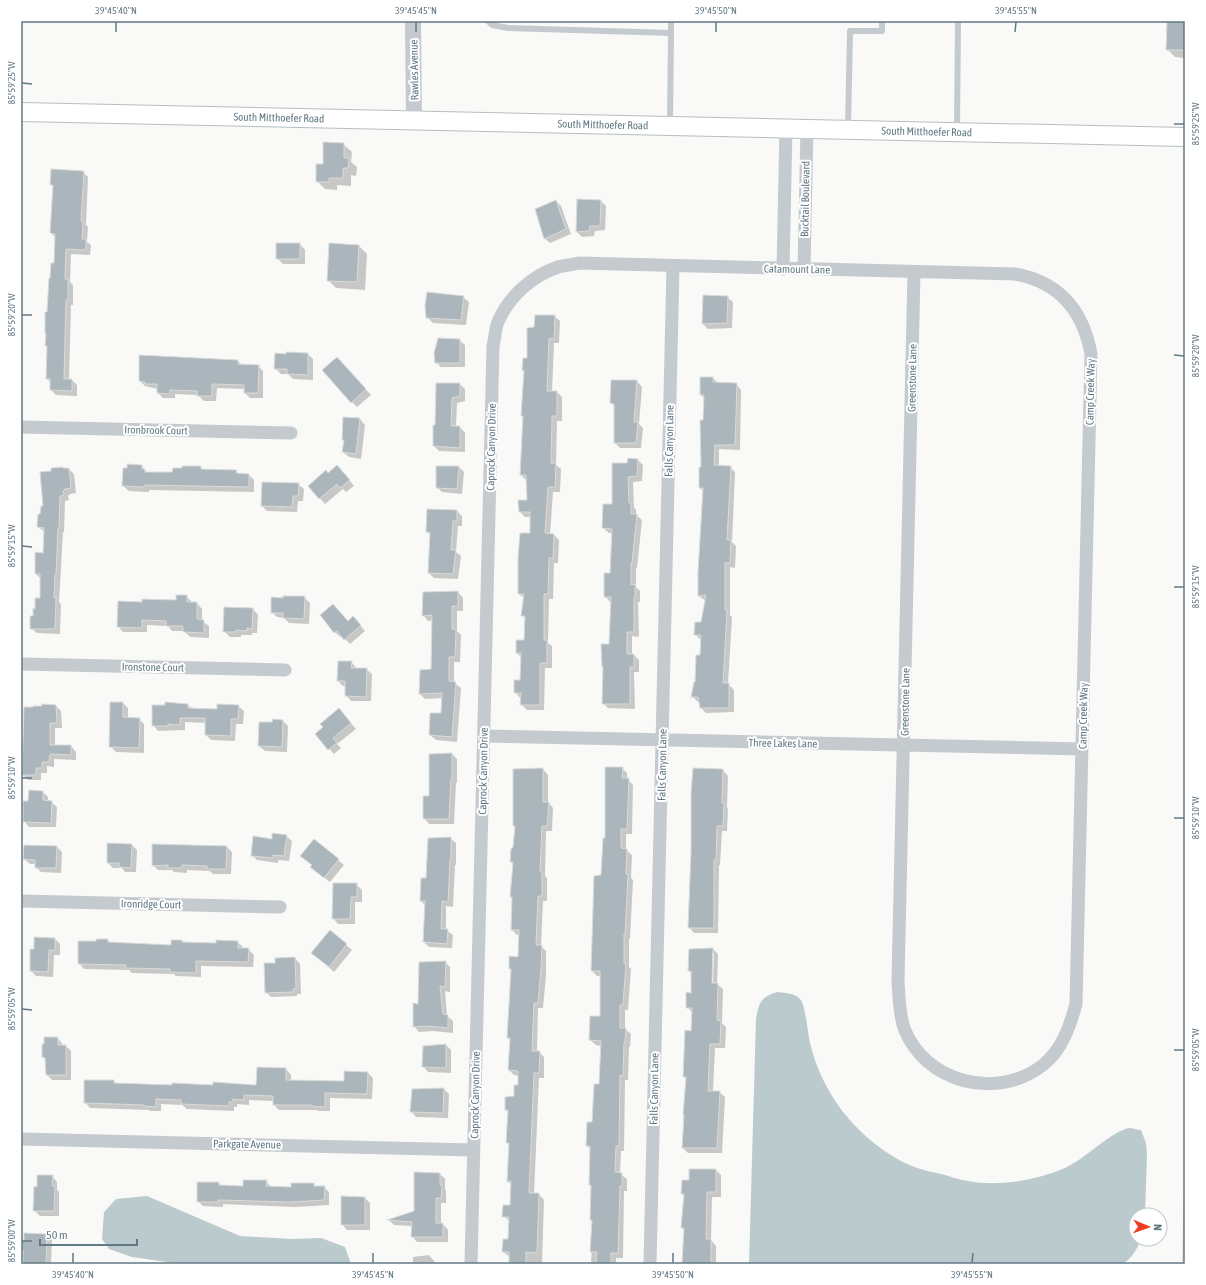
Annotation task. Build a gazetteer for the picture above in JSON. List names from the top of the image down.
{
  "streets": {
    "main road": ["South Mitthoefer Road"],
    "street": [
      "Rawles Avenue",
      "Bucktail Boulevard",
      "Catamount Lane",
      "Greenstone Lane",
      "Camp Creek Way",
      "Ironbrook Court",
      "Falls Canyon Lane",
      "Caprock Canyon Drive",
      "Ironstone Court",
      "Three Lakes Lane",
      "Ironridge Court",
      "Parkgate Avenue"
    ]
  },
  "crossings": [
    ["Rawles Avenue", "South Mitthoefer Road"],
    ["South Mitthoefer Road", "Bucktail Boulevard"],
    ["Bucktail Boulevard", "Catamount Lane"],
    ["Catamount Lane", "Greenstone Lane"],
    ["Catamount Lane", "Camp Creek Way"],
    ["Catamount Lane", "Falls Canyon Lane"],
    ["Catamount Lane", "Caprock Canyon Drive"],
    ["Greenstone Lane", "Camp Creek Way"],
    ["Greenstone Lane", "Three Lakes Lane"],
    ["Camp Creek Way", "Three Lakes Lane"],
    ["Falls Canyon Lane", "Three Lakes Lane"],
    ["Caprock Canyon Drive", "Three Lakes Lane"],
    ["Caprock Canyon Drive", "Parkgate Avenue"]
  ],
  "scale_bar": "50 m",
  "north": "right",
  "coordinates": [
    "39°45'40\"N",
    "39°45'45\"N",
    "39°45'50\"N",
    "39°45'55\"N",
    "85°59'25\"W",
    "85°59'20\"W",
    "85°59'15\"W",
    "85°59'10\"W",
    "85°59'05\"W",
    "85°59'00\"W"
  ]
}
